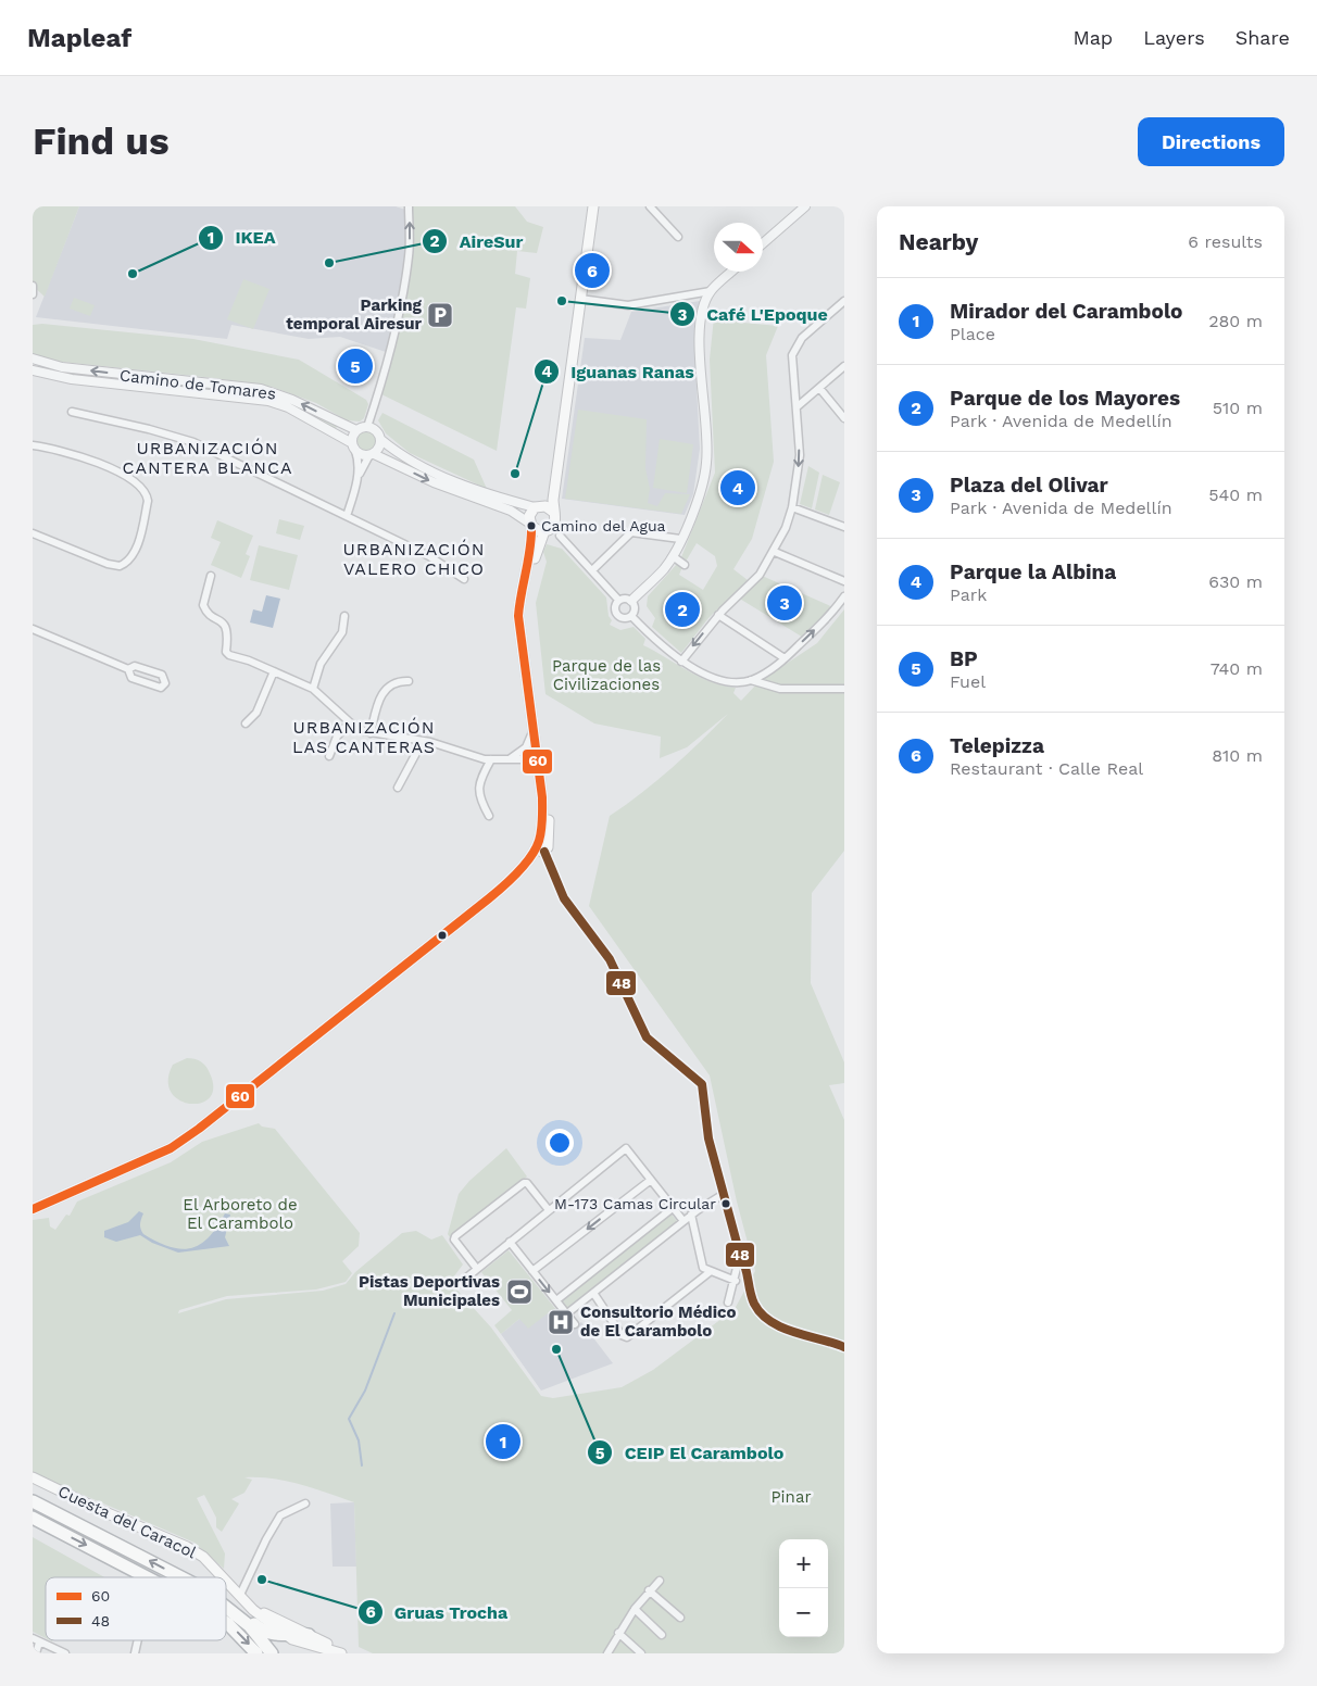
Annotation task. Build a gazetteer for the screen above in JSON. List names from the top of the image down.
{
  "streets": {
    "main road": ["Cuesta del Caracol"],
    "street": ["Camino de Tomares"]
  },
  "districts": ["URBANIZACIÓN CANTERA BLANCA", "URBANIZACIÓN VALERO CHICO", "URBANIZACIÓN LAS CANTERAS"],
  "parks": ["Parque de las Civilizaciones", "El Arboreto de El Carambolo", "Pinar"],
  "places": {
    "other": [
      "AireSur",
      "IKEA",
      "Café L'Epoque",
      "Iguanas Ranas",
      "Camino del Agua",
      "M-173 Camas Circular",
      "CEIP El Carambolo",
      "Gruas Trocha"
    ],
    "parking": ["Parking temporal Airesur"],
    "sports": ["Pistas Deportivas Municipales"],
    "hospital": ["Consultorio Médico de El Carambolo"]
  },
  "lines": ["transit line 60", "transit line 48"],
  "legend": ["60", "48"],
  "north": "right",
  "page": {
    "header": "Mapleaf",
    "nav": ["Map", "Layers", "Share"],
    "buttons": "Directions",
    "title": "Find us",
    "heading": ["Nearby", "6 results"],
    "pins": [
      "6",
      "5",
      "4",
      "3",
      "2",
      "1"
    ],
    "list": [
      {
        "mark": "1",
        "name": "Mirador del Carambolo",
        "note": "Place",
        "value": "280 m"
      },
      {
        "mark": "2",
        "name": "Parque de los Mayores",
        "note": "Park · Avenida de Medellín",
        "value": "510 m"
      },
      {
        "mark": "3",
        "name": "Plaza del Olivar",
        "note": "Park · Avenida de Medellín",
        "value": "540 m"
      },
      {
        "mark": "4",
        "name": "Parque la Albina",
        "note": "Park",
        "value": "630 m"
      },
      {
        "mark": "5",
        "name": "BP",
        "note": "Fuel",
        "value": "740 m"
      },
      {
        "mark": "6",
        "name": "Telepizza",
        "note": "Restaurant · Calle Real",
        "value": "810 m"
      }
    ],
    "map_buttons": ["+", "−"]
  }
}
